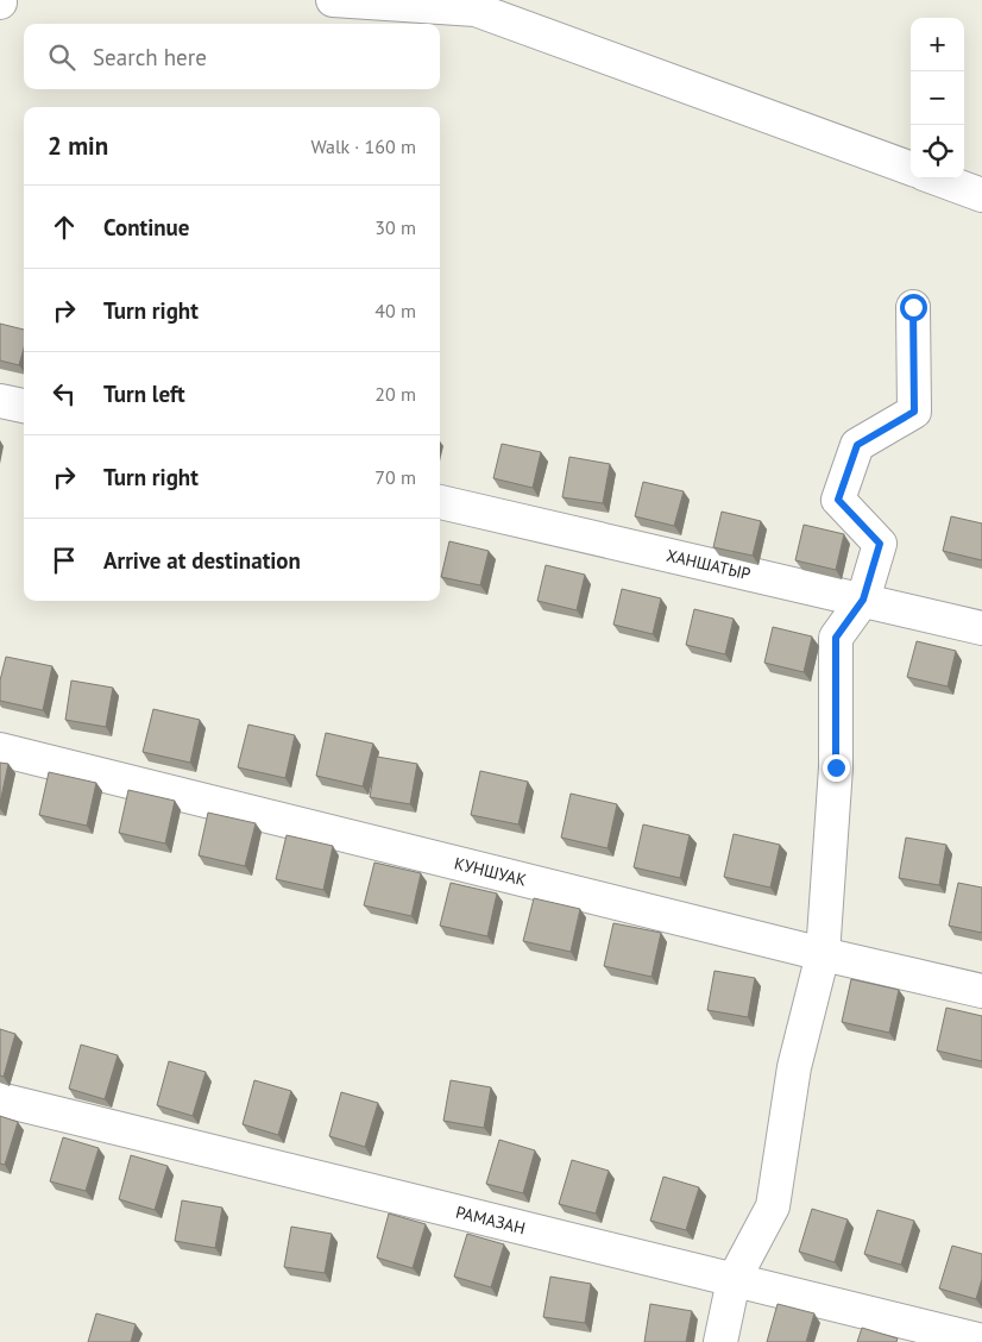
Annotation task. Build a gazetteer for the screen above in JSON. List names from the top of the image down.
{
  "streets": {
    "street": ["ХАНШАТЫР", "КУНШУАК", "РАМАЗАН"]
  },
  "page": {
    "map_buttons": ["+", "−"],
    "search": "Search here",
    "heading": ["2 min", "Walk · 160 m"],
    "list": [
      ["Continue", "30 m"],
      ["Turn right", "40 m"],
      ["Turn left", "20 m"],
      ["Turn right", "70 m"],
      "Arrive at destination"
    ]
  }
}
